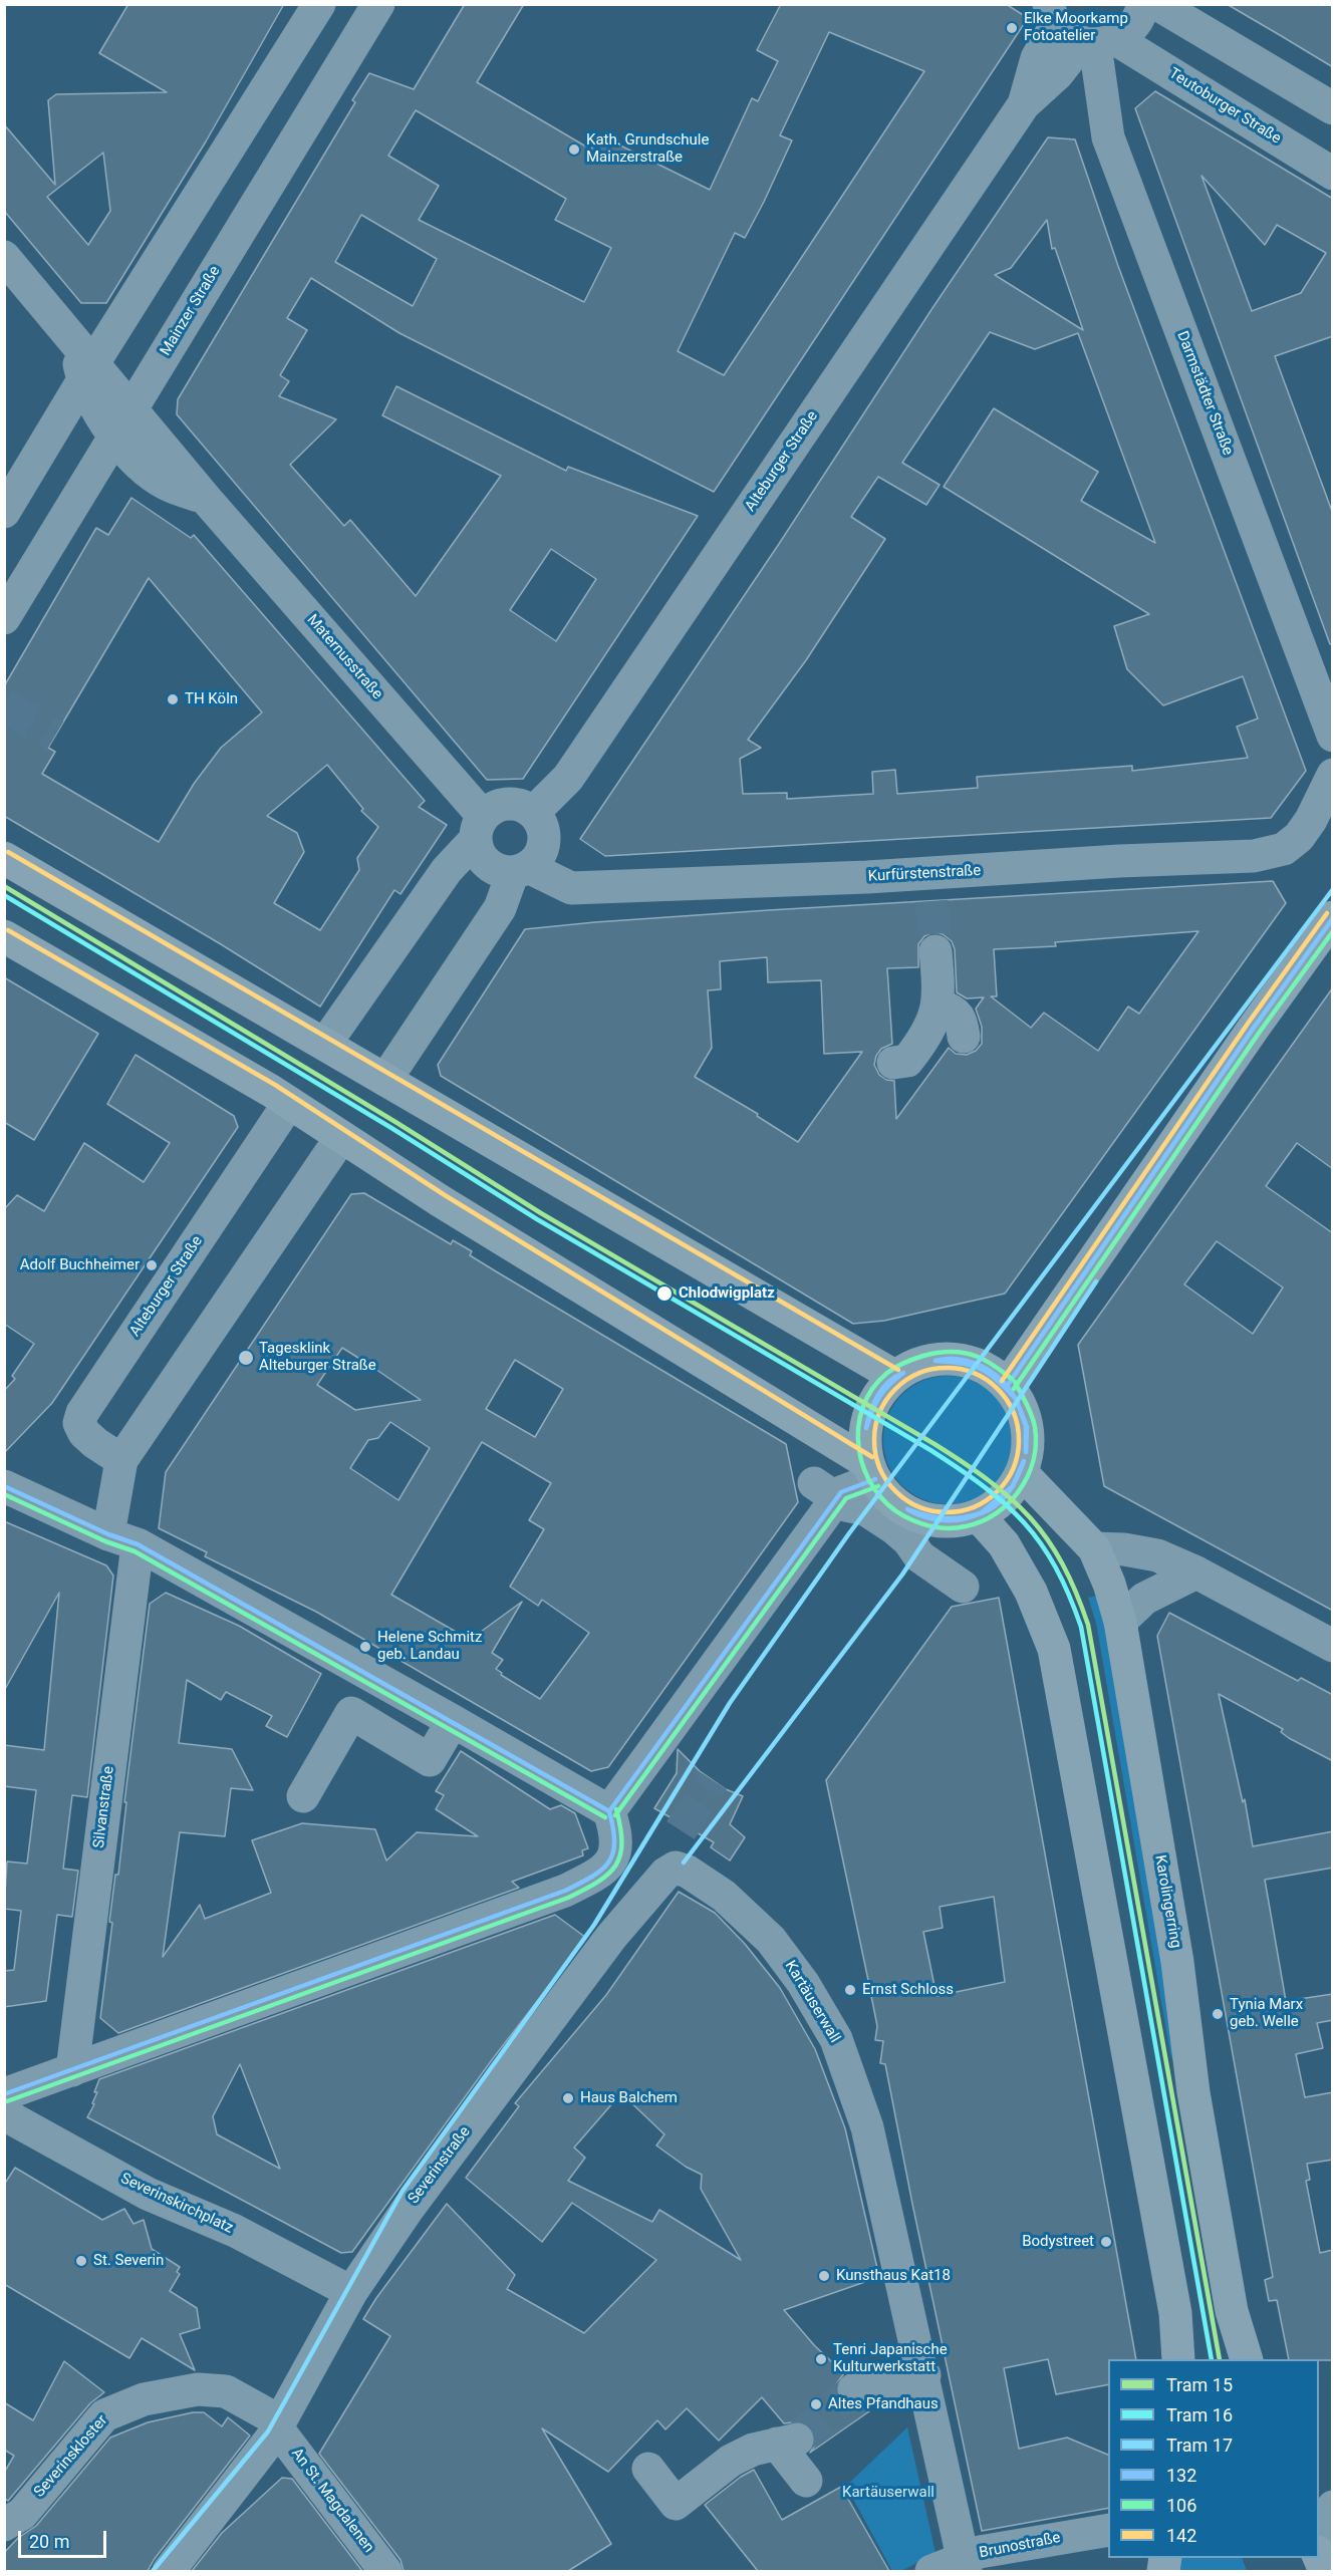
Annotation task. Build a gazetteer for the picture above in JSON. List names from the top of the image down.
{
  "streets": {
    "main road": ["Karolingerring"],
    "street": [
      "Teutoburger Straße",
      "Mainzer Straße",
      "Darmstädter Straße",
      "Alteburger Straße",
      "Maternusstraße",
      "Kurfürstenstraße",
      "Silvanstraße",
      "Kartäuserwall",
      "Severinstraße",
      "Severinskirchplatz",
      "Severinskloster",
      "An St. Magdalenen",
      "Brunostraße"
    ]
  },
  "crossings": [
    ["Teutoburger Straße", "Darmstädter Straße"],
    ["Teutoburger Straße", "Alteburger Straße"],
    ["Mainzer Straße", "Maternusstraße"],
    ["Darmstädter Straße", "Alteburger Straße"],
    ["Alteburger Straße", "Maternusstraße"],
    ["Alteburger Straße", "Kurfürstenstraße"],
    ["Maternusstraße", "Kurfürstenstraße"],
    ["Kartäuserwall", "Severinstraße"],
    ["Kartäuserwall", "Brunostraße"],
    ["Severinstraße", "Severinskirchplatz"],
    ["Severinstraße", "Severinskloster"],
    ["Severinstraße", "An St. Magdalenen"],
    ["Severinskloster", "An St. Magdalenen"]
  ],
  "parks": ["Kartäuserwall"],
  "places": [
    "Elke Moorkamp Fotoatelier",
    "Kath. Grundschule Mainzerstraße",
    "TH Köln",
    "Adolf Buchheimer",
    "Chlodwigplatz",
    "Tagesklink Alteburger Straße",
    "Helene Schmitz geb. Landau",
    "Ernst Schloss",
    "Tynia Marx geb. Welle",
    "Haus Balchem",
    "Bodystreet",
    "St. Severin",
    "Kunsthaus Kat18",
    "Tenri Japanische Kulturwerkstatt",
    "Altes Pfandhaus"
  ],
  "lines": [
    "transit line 142",
    "tram line 15",
    "tram line 17",
    "tram line 16",
    "transit line 132",
    "transit line 106"
  ],
  "legend": [
    "Tram 15",
    "Tram 16",
    "Tram 17",
    "132",
    "106",
    "142"
  ],
  "scale_bar": "20 m"
}
